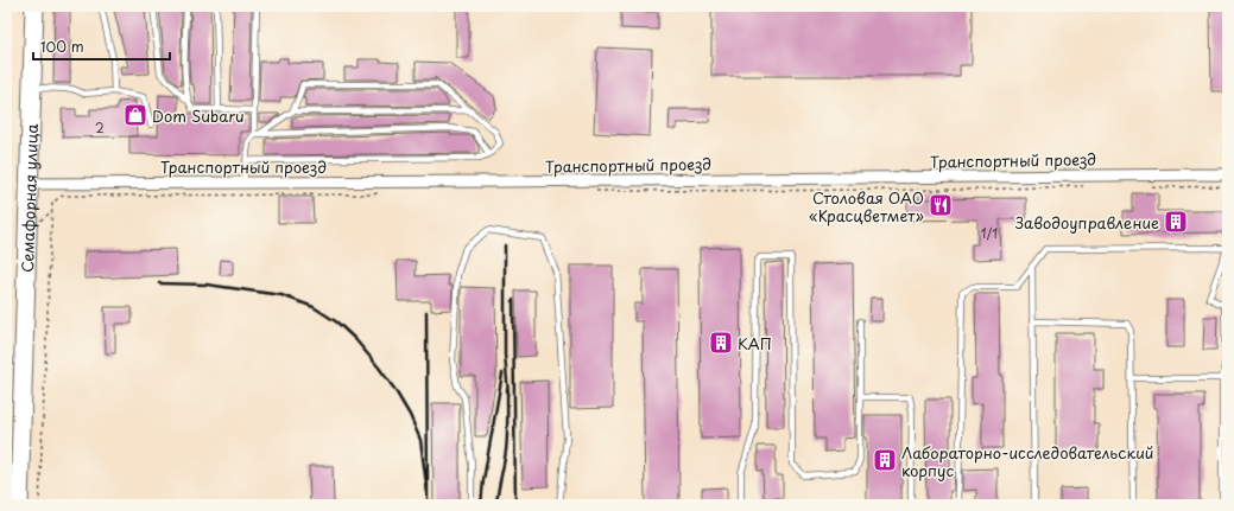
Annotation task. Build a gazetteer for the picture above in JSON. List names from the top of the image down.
{
  "streets": {
    "highway": ["Семафорная улица"],
    "street": ["Транспортный проезд"]
  },
  "crossings": [
    ["Транспортный проезд", "Семафорная улица"]
  ],
  "places": {
    "shop": ["Dom Subaru"],
    "restaurant": ["Столовая ОАО «Красцветмет»"],
    "building": ["Заводоуправление", "КАП", "Лабораторно-исследовательский корпус"]
  },
  "house_numbers": ["2", "1/1"],
  "scale_bar": "100 m"
}
